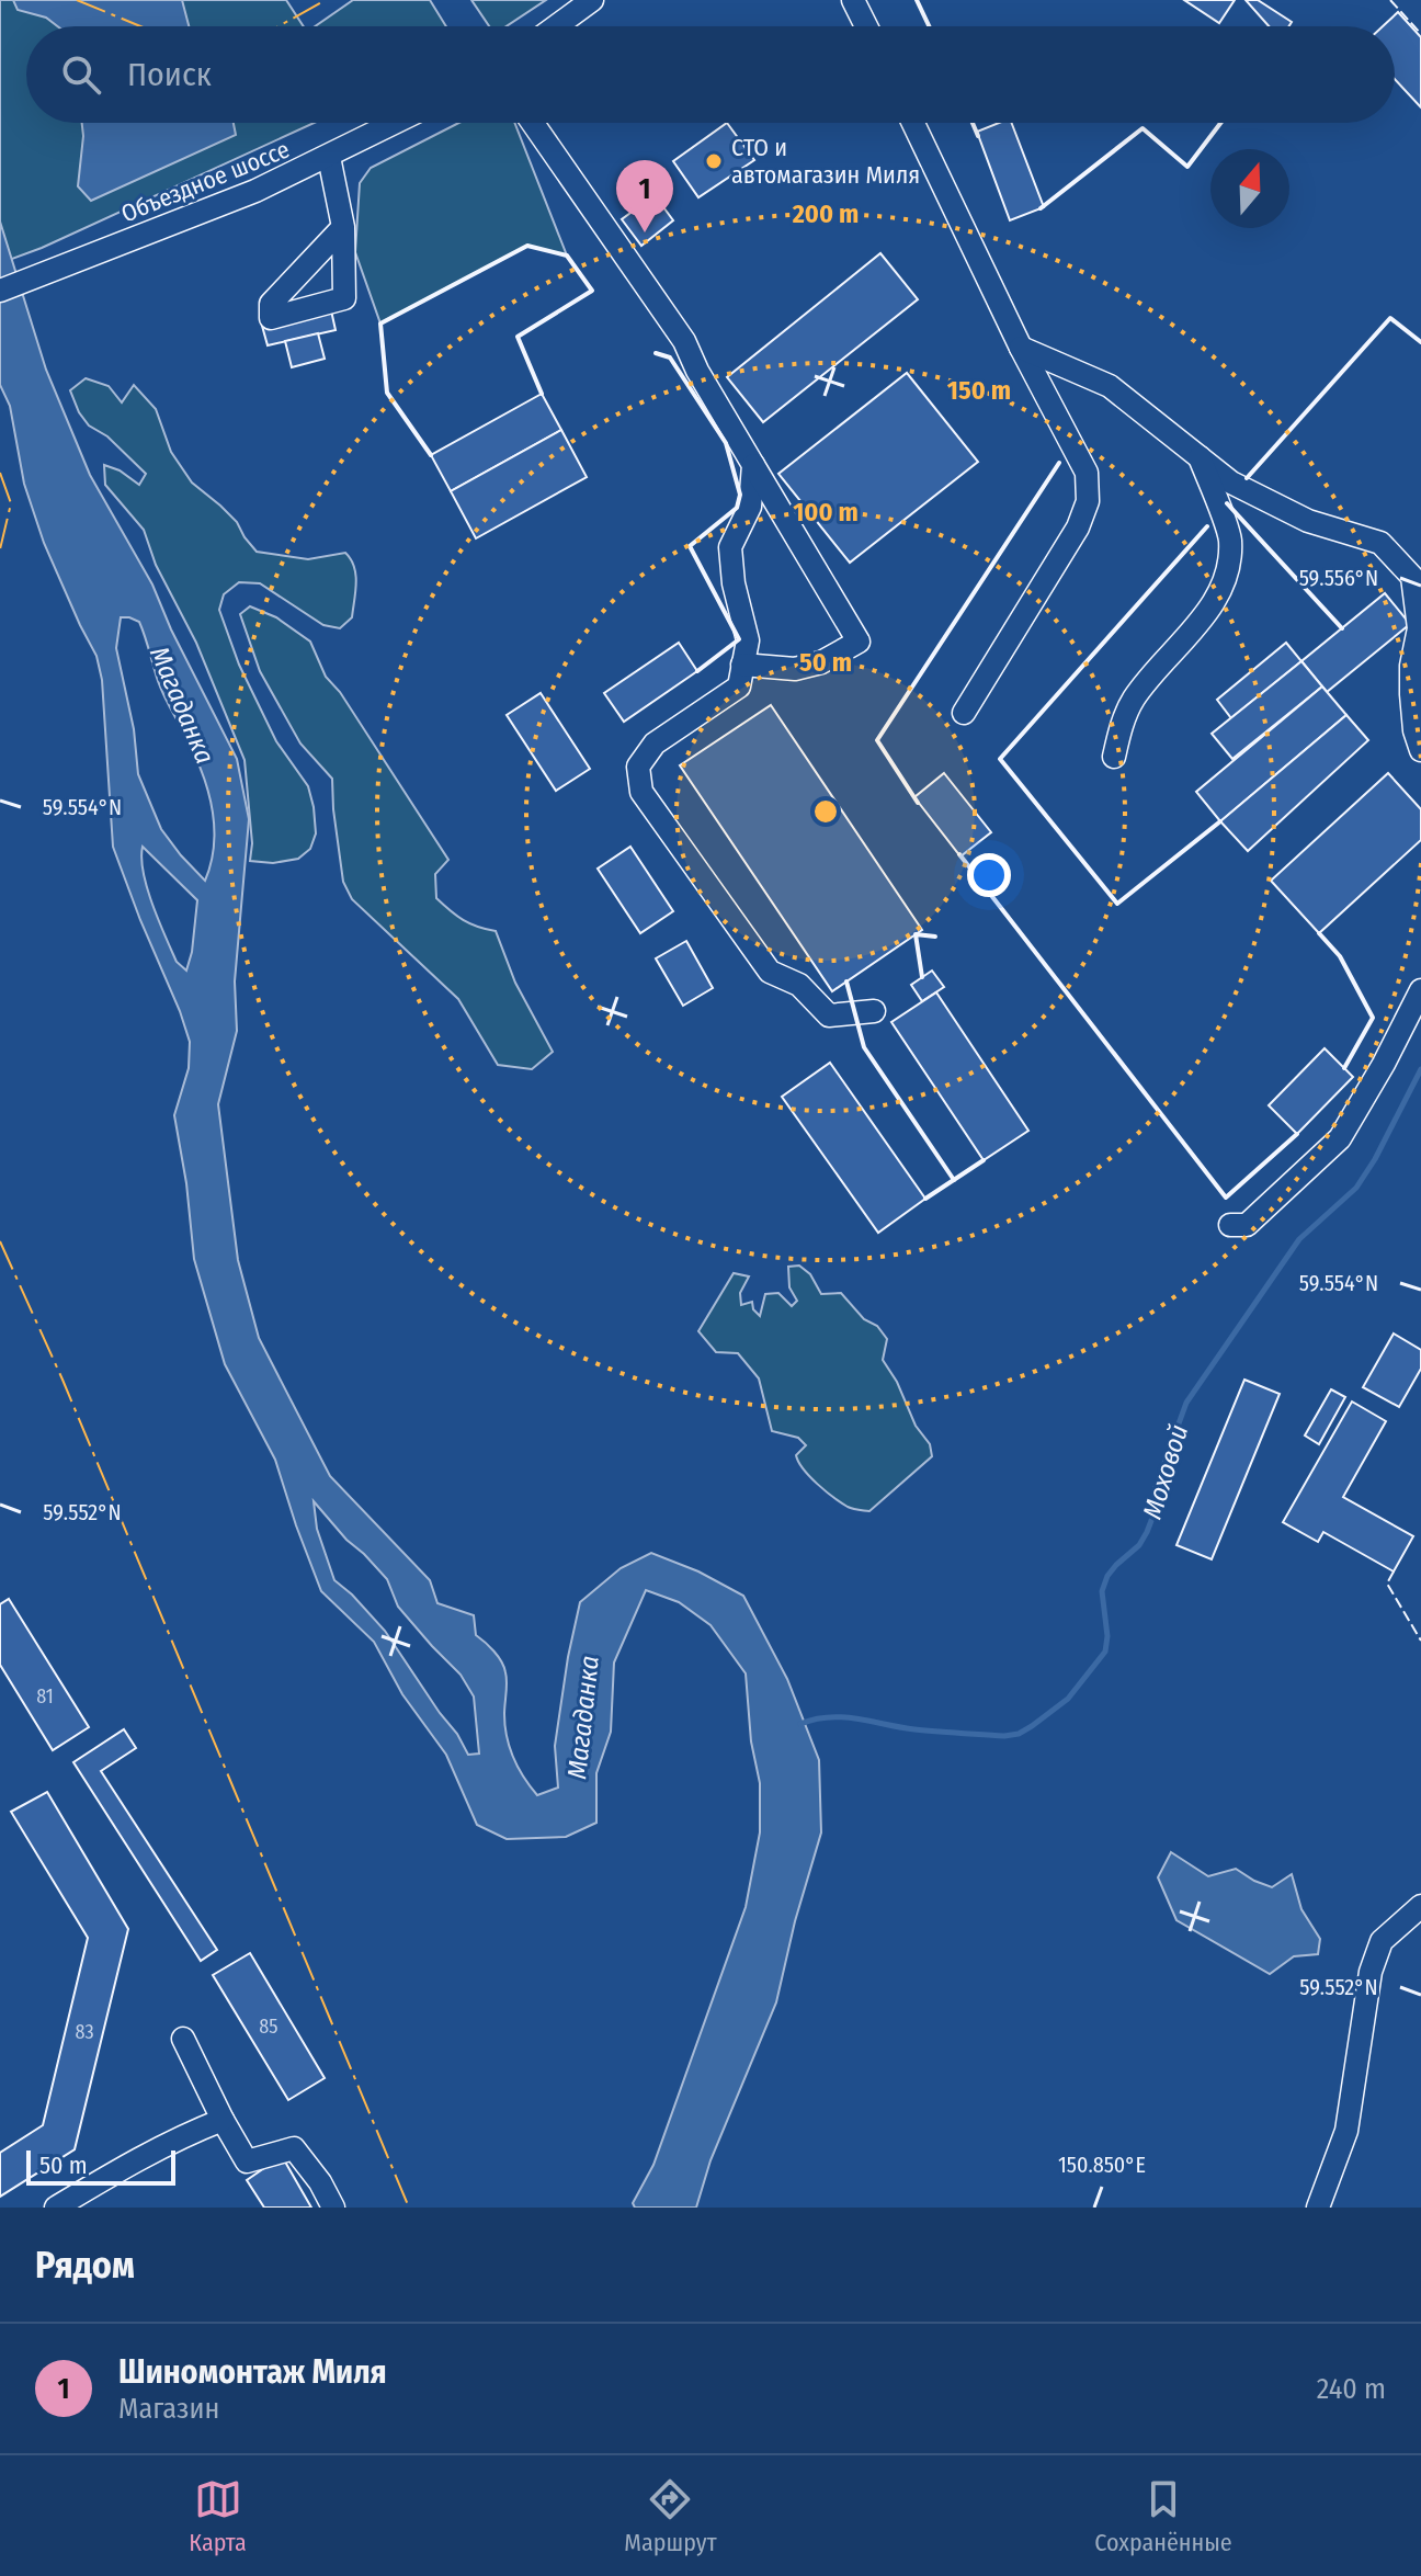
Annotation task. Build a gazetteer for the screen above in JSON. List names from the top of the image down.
{
  "streets": {
    "street": ["Объездное шоссе"]
  },
  "water": ["Магаданка", "Моховой"],
  "places": ["СТО и автомагазин Миля"],
  "house_numbers": ["81", "85", "83"],
  "scale_bar": "50 m",
  "north": "top",
  "page": {
    "search": "Поиск",
    "pins": "1",
    "scale": "50 m",
    "heading": "Рядом",
    "list": [
      {
        "mark": "1",
        "name": "Шиномонтаж Миля",
        "note": "Магазин",
        "value": "240 m"
      }
    ],
    "nav": ["Карта", "Маршрут", "Сохранённые"]
  },
  "coordinates": [
    "59.556°N",
    "59.554°N",
    "59.552°N",
    "150.850°E"
  ],
  "rings": [
    "200 m",
    "150 m",
    "100 m",
    "50 m"
  ]
}
